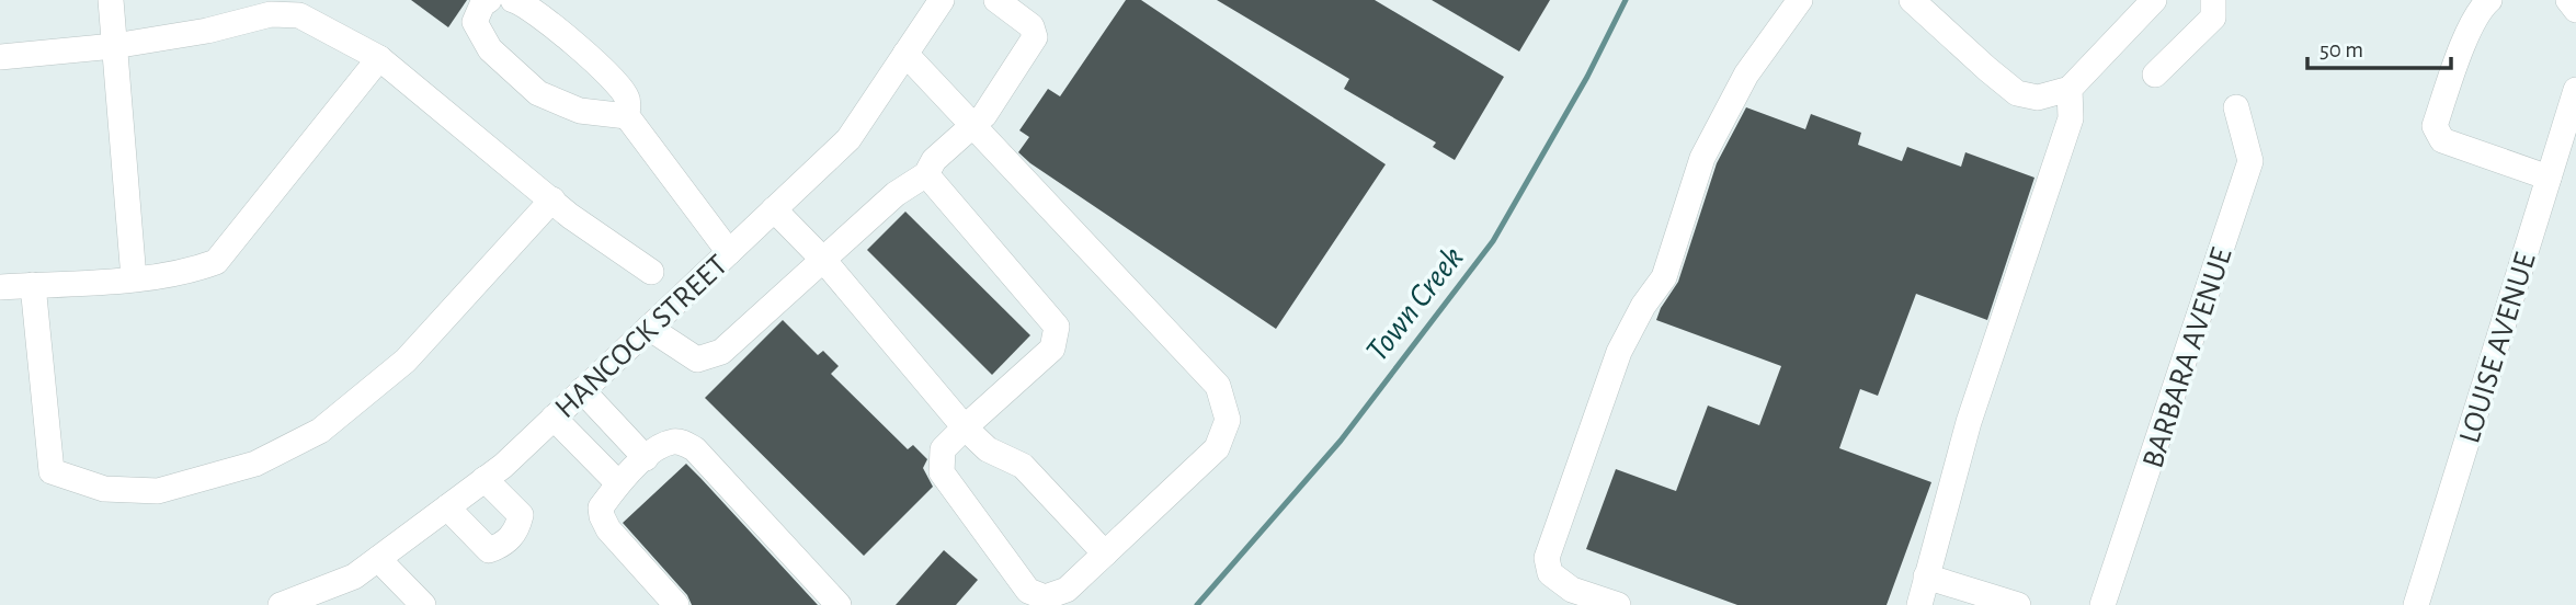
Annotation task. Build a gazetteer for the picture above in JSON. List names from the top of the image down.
{
  "streets": {
    "street": ["HANCOCK STREET", "LOUISE AVENUE", "BARBARA AVENUE"]
  },
  "water": ["Town Creek"],
  "scale_bar": "50 m"
}
